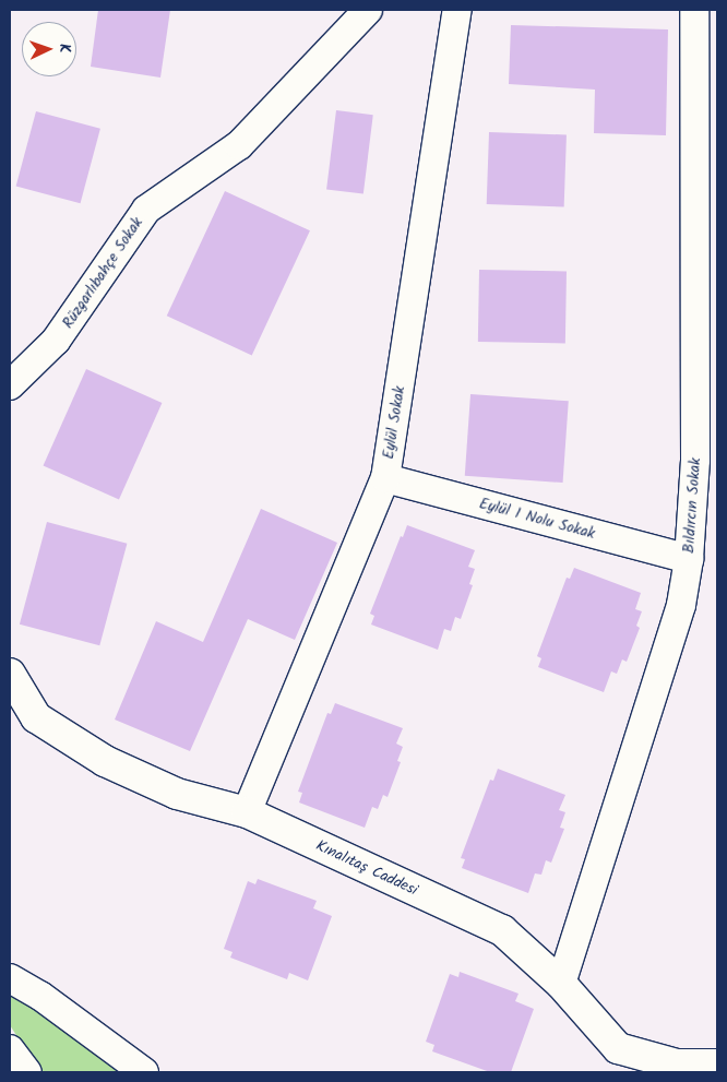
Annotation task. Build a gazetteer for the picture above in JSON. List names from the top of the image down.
{
  "streets": {
    "street": [
      "Rüzgarlıbahçe Sokak",
      "Eylül Sokak",
      "Bıldırcın Sokak",
      "Eylül 1 Nolu Sokak",
      "Kınalıtaş Caddesi"
    ]
  },
  "crossings": [
    ["Eylül Sokak", "Eylül 1 Nolu Sokak"],
    ["Eylül Sokak", "Kınalıtaş Caddesi"],
    ["Bıldırcın Sokak", "Eylül 1 Nolu Sokak"],
    ["Bıldırcın Sokak", "Kınalıtaş Caddesi"]
  ],
  "north": "right"
}
